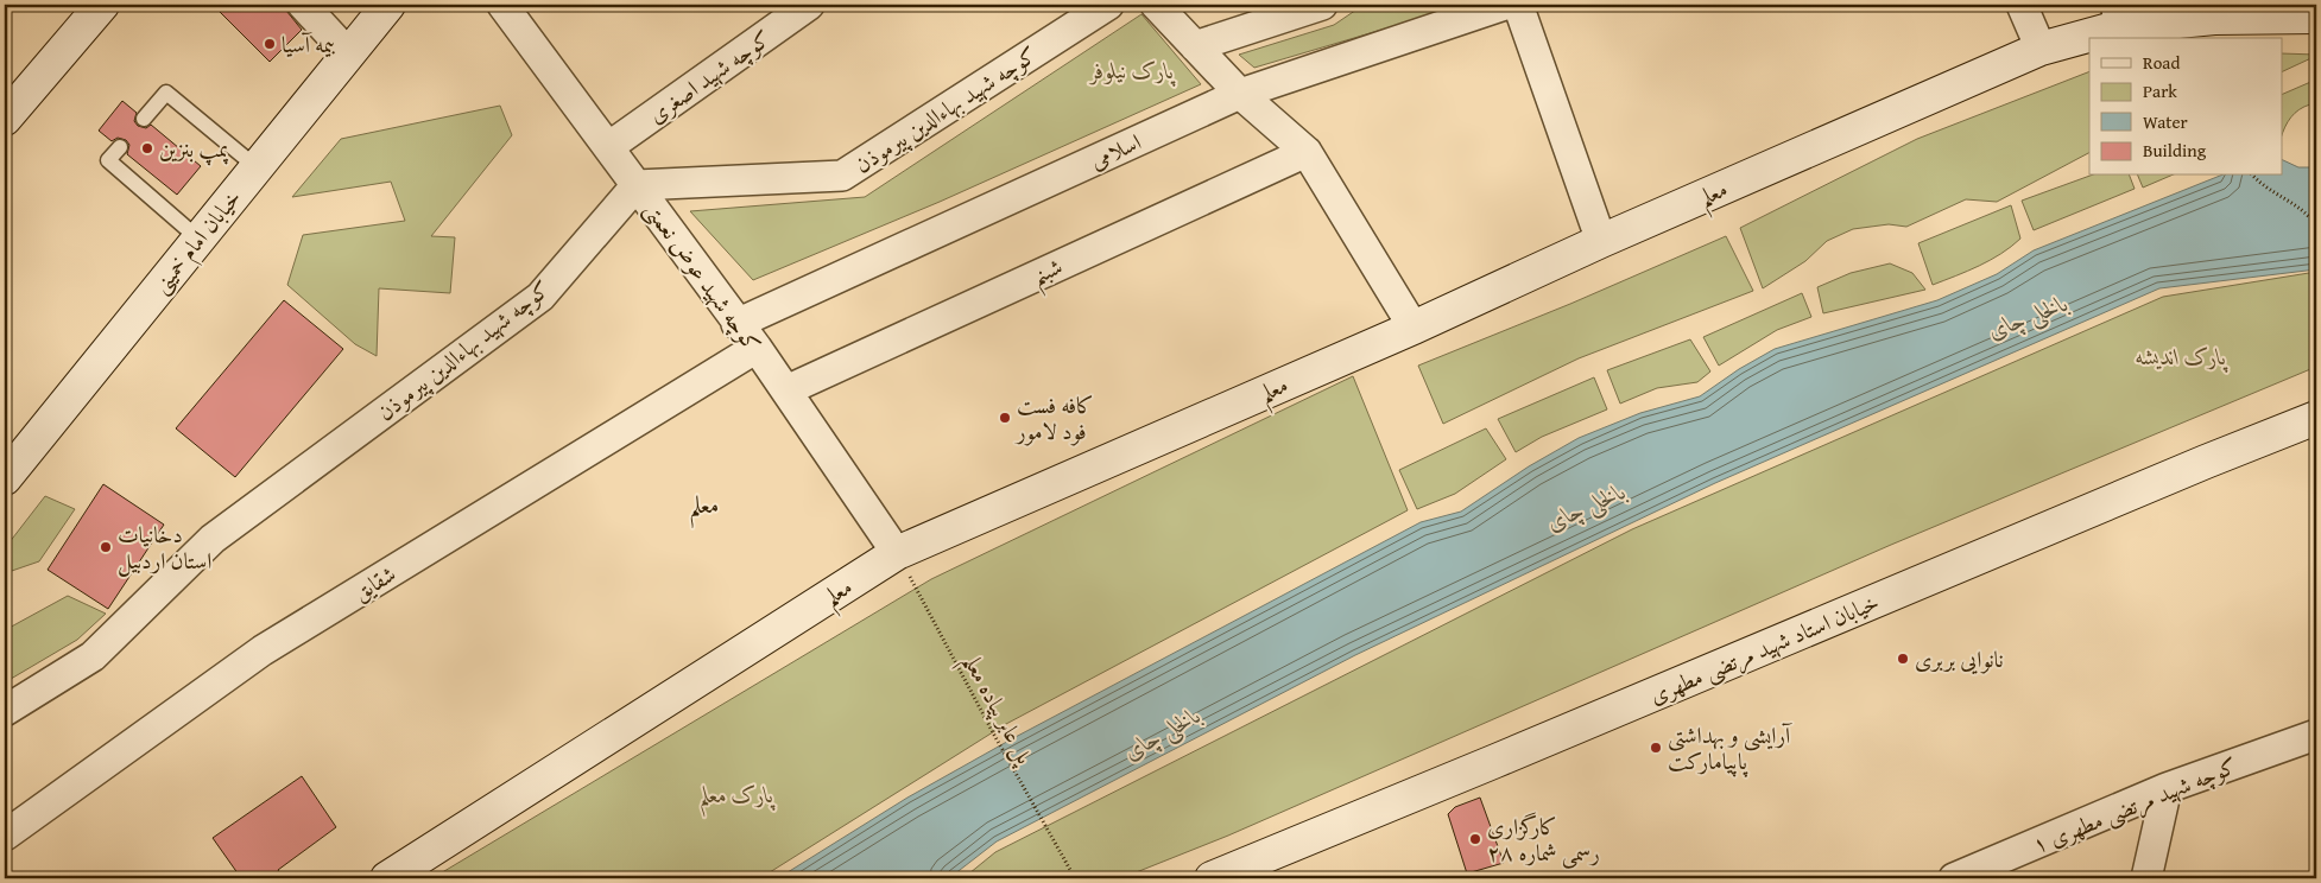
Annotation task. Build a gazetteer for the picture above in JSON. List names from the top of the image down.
{
  "streets": {
    "main road": ["معلم", "خیابان امام خمینی", "خیابان استاد شهید مرتضی مطهری"],
    "street": [
      "کوچه شهید اصغری",
      "کوچه شهید بهاءالدین پیرموذن",
      "اسلامی",
      "شبنم",
      "کوچه شهید عوض نعمتی",
      "شقایق",
      "کوچه شهید مرتضی مطهری ۱"
    ],
    "path": ["پل عابر پیاده معلم"]
  },
  "crossings": [
    ["کوچه شهید اصغری", "کوچه شهید عوض نعمتی"],
    ["کوچه شهید بهاءالدین پیرموذن", "کوچه شهید عوض نعمتی"],
    ["اسلامی", "کوچه شهید عوض نعمتی"],
    ["معلم", "کوچه شهید عوض نعمتی"],
    ["معلم", "پل عابر پیاده معلم"],
    ["شبنم", "کوچه شهید عوض نعمتی"],
    ["کوچه شهید عوض نعمتی", "شقایق"],
    ["کوچه شهید عوض نعمتی", "پل عابر پیاده معلم"]
  ],
  "districts": ["معلم"],
  "water": ["بالخلی چای"],
  "parks": ["پارک نیلوفر", "پارک اندیشه", "پارک معلم"],
  "places": [
    "بیمه آسیا",
    "پمپ بنزین",
    "کافه فست فود لامور",
    "دخانیات استان اردبیل",
    "نانوایی بربری",
    "آرایشی و بهداشتی پاپیامارکت",
    "کارگزاری رسمی شماره ۲۸"
  ],
  "legend": [
    "Road",
    "Park",
    "Water",
    "Building"
  ]
}
